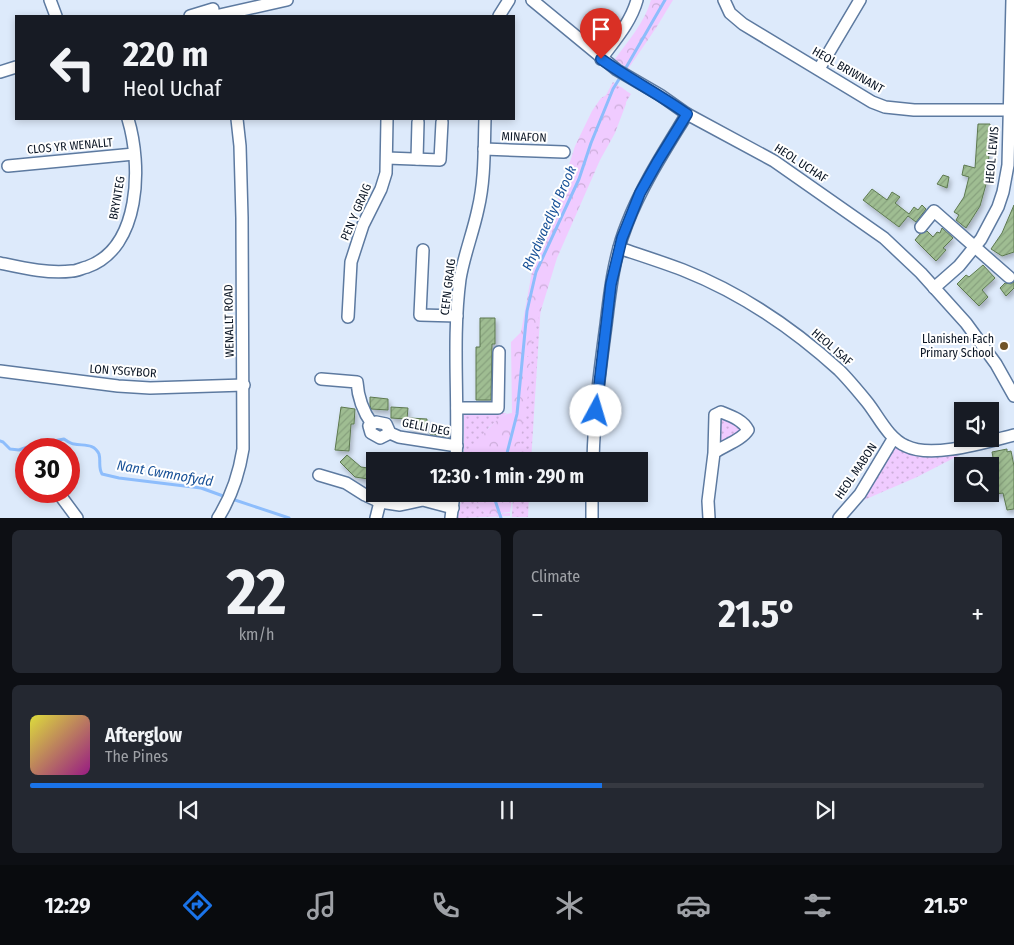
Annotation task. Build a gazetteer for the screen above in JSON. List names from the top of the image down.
{
  "streets": {
    "street": [
      "HEOL BRIWNANT",
      "MINAFON",
      "CLOS YR WENALLT",
      "HEOL LEWIS",
      "HEOL UCHAF",
      "BRYNTEG",
      "PEN Y GRAIG",
      "CEFN GRAIG",
      "WENALLT ROAD",
      "HEOL ISAF",
      "LON YSGYBOR",
      "GELLI DEG",
      "HEOL MABON"
    ]
  },
  "crossings": [
    ["HEOL BRIWNANT", "HEOL LEWIS"],
    ["MINAFON", "CEFN GRAIG"],
    ["CLOS YR WENALLT", "BRYNTEG"],
    ["HEOL LEWIS", "HEOL UCHAF"],
    ["CEFN GRAIG", "GELLI DEG"],
    ["WENALLT ROAD", "LON YSGYBOR"],
    ["HEOL ISAF", "HEOL MABON"]
  ],
  "water": ["Rhydwaedlyd Brook", "Nant Cwmnofydd"],
  "places": ["Llanishen Fach Primary School"],
  "page": {
    "turn": ["220 m", "Heol Uchaf"],
    "limit": "30",
    "trip": "12:30 · 1 min · 290 m",
    "tile": [
      ["22", "km/h"],
      "Climate"
    ],
    "heat": ["−", "21.5°", "+"],
    "song": ["Afterglow", "The Pines"],
    "tabs": ["12:29", "21.5°"]
  }
}
